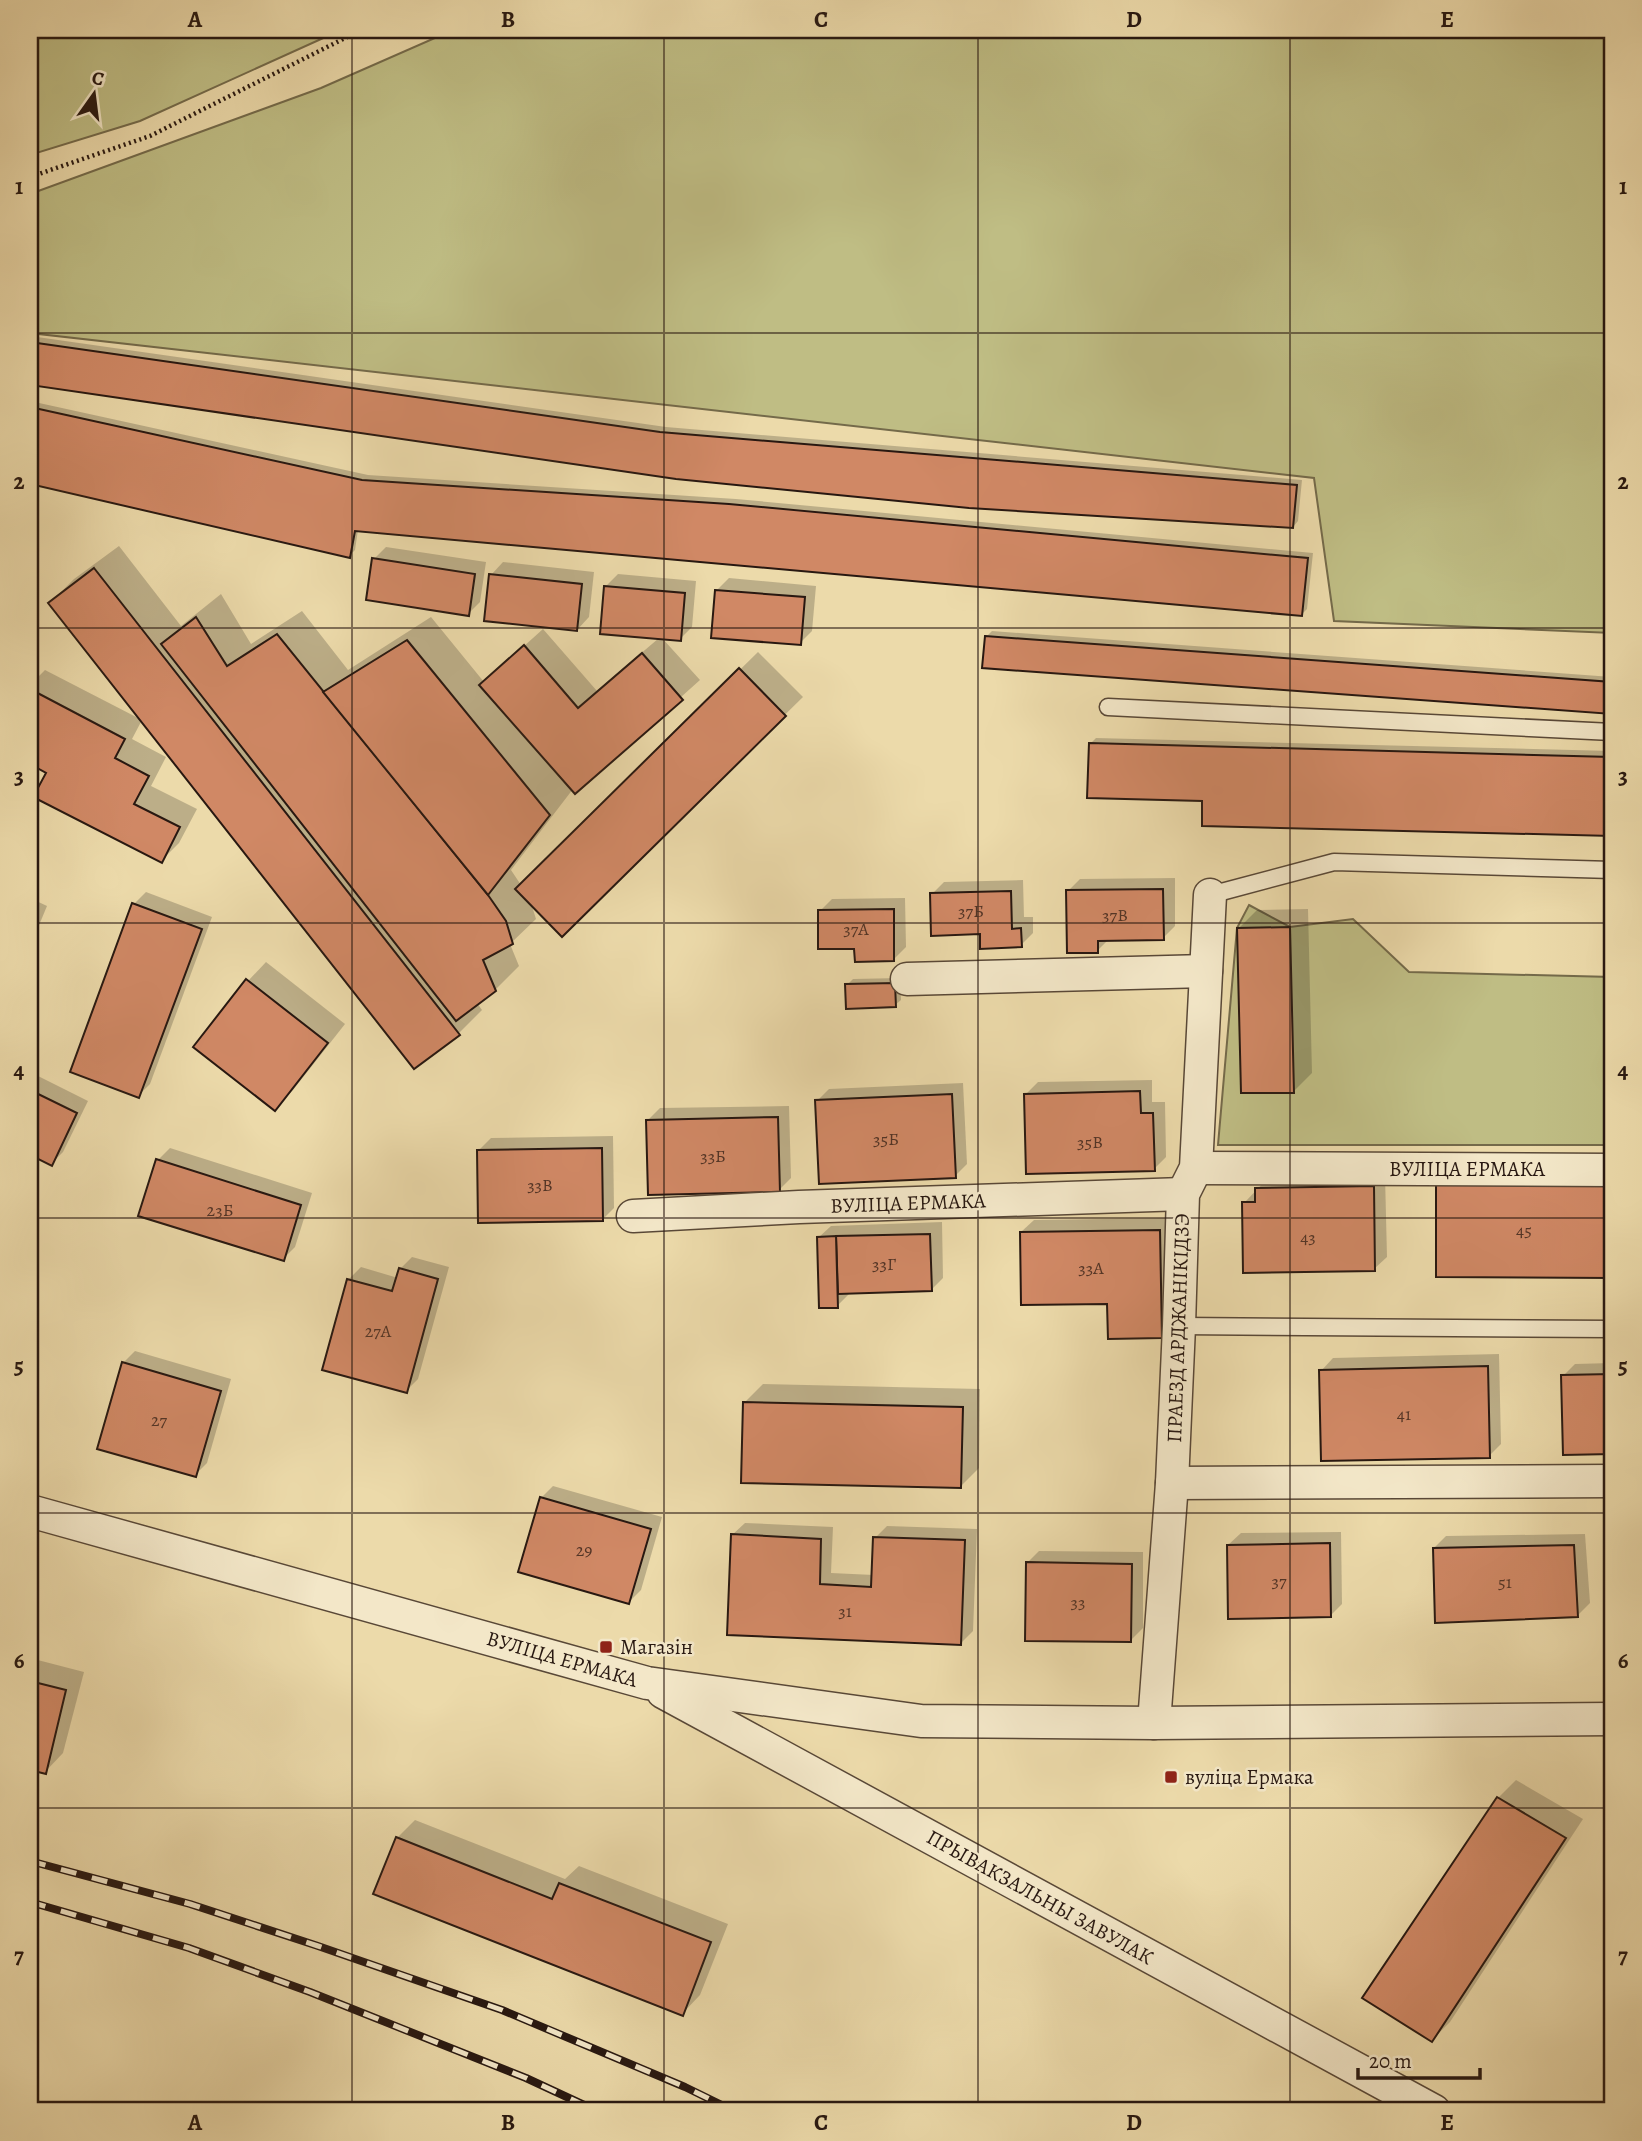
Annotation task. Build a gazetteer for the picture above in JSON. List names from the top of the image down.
{
  "streets": {
    "street": ["ВУЛІЦА ЕРМАКА", "ПРАЕЗД АРДЖАНІКІДЗЭ", "ПРЫВАКЗАЛЬНЫ ЗАВУЛАК"]
  },
  "crossings": [
    ["ВУЛІЦА ЕРМАКА", "ПРАЕЗД АРДЖАНІКІДЗЭ"],
    ["ВУЛІЦА ЕРМАКА", "ПРЫВАКЗАЛЬНЫ ЗАВУЛАК"]
  ],
  "places": {
    "transit": ["Магазін", "вуліца Ермака"]
  },
  "house_numbers": [
    "37Б",
    "37В",
    "37А",
    "35Б",
    "35В",
    "33Б",
    "33В",
    "23Б",
    "45",
    "43",
    "33Г",
    "33А",
    "27А",
    "41",
    "27",
    "29",
    "37",
    "51",
    "33",
    "31"
  ],
  "scale_bar": "20 m",
  "north": "top",
  "grid": {
    "columns": [
      "A",
      "B",
      "C",
      "D",
      "E"
    ],
    "rows": [
      "1",
      "2",
      "3",
      "4",
      "5",
      "6",
      "7"
    ]
  }
}
